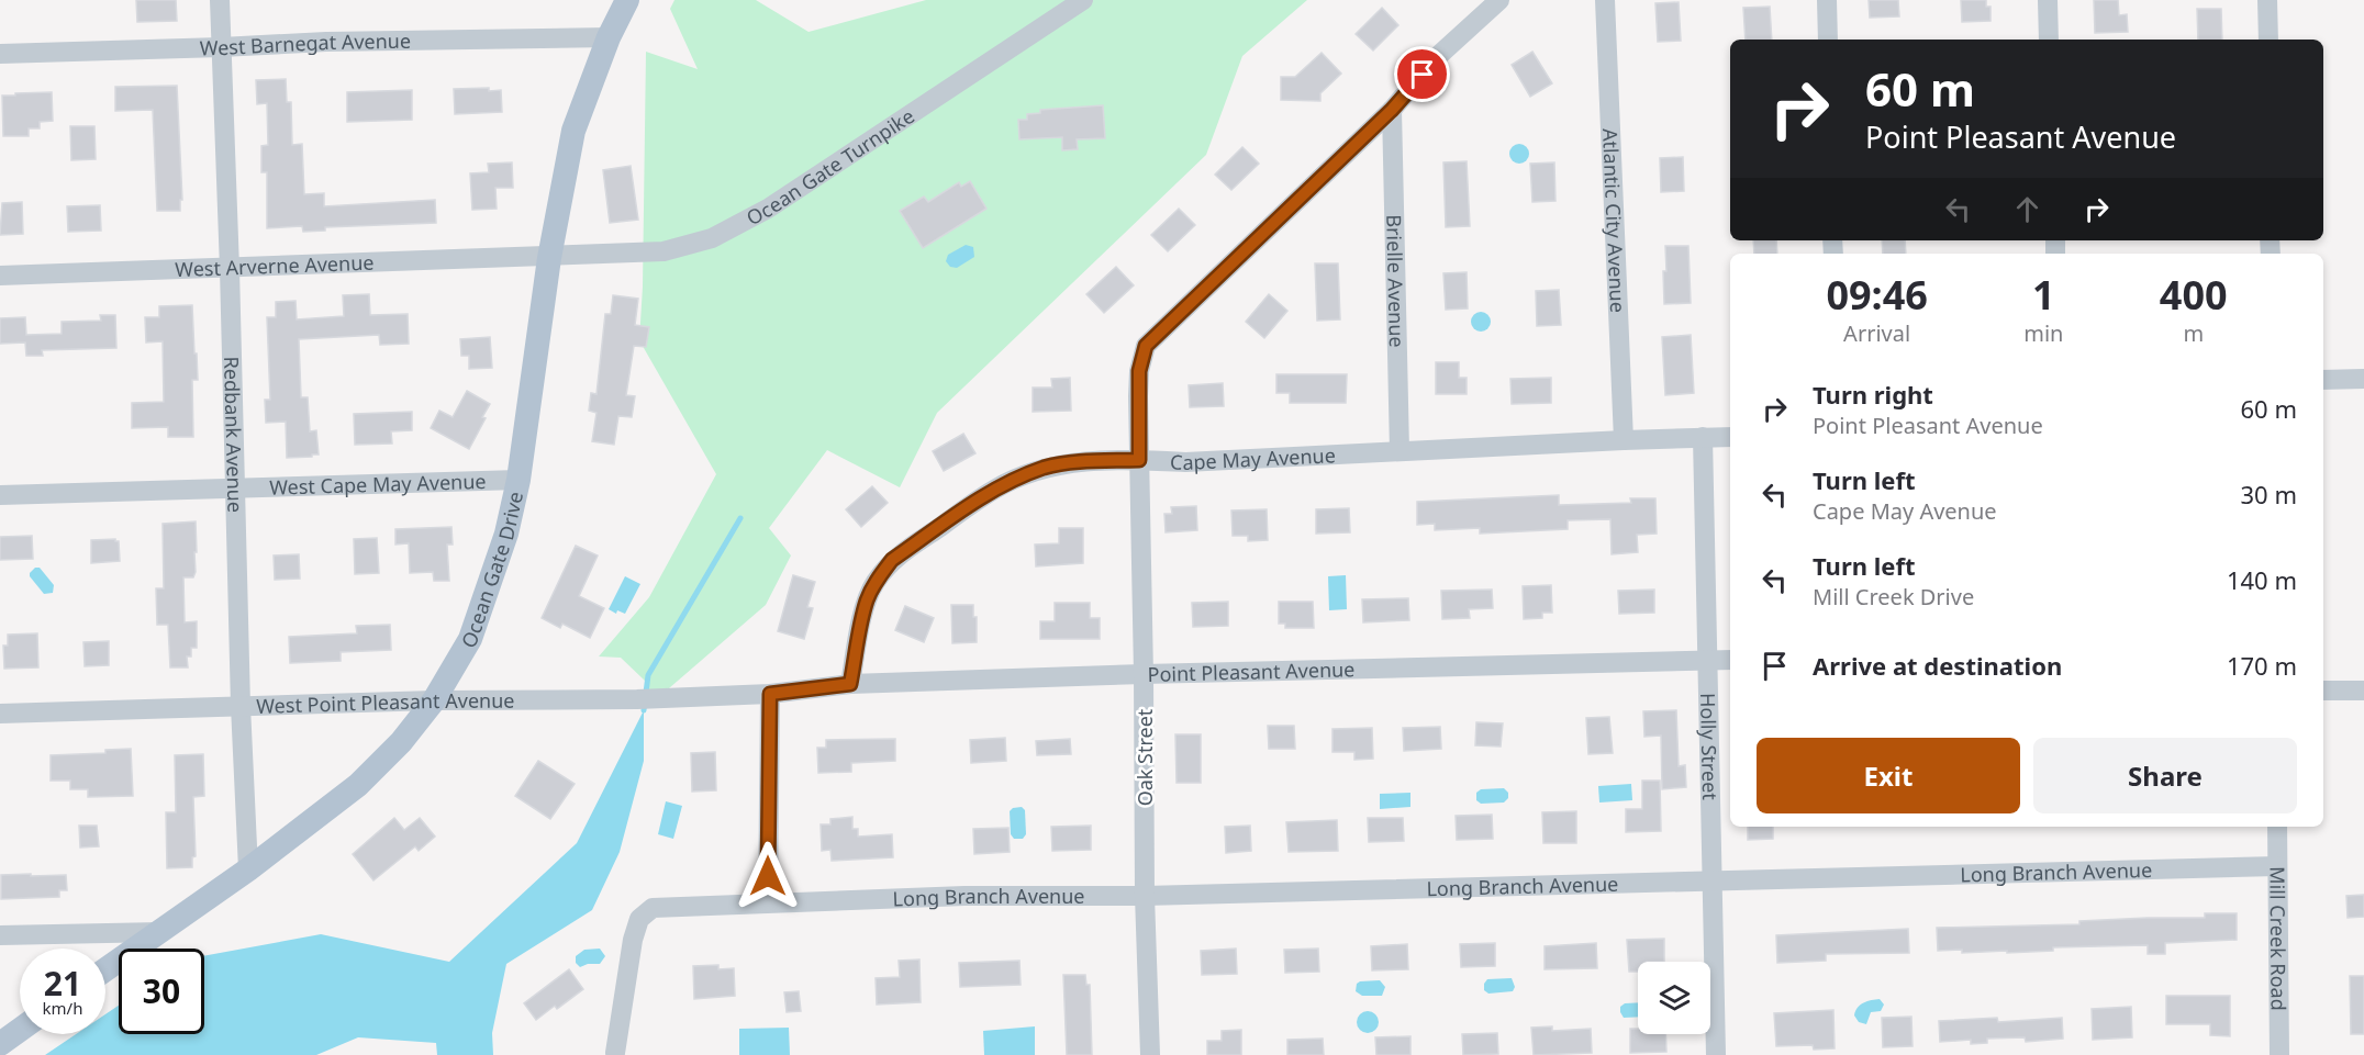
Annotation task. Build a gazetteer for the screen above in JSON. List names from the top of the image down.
{
  "streets": {
    "main road": ["Ocean Gate Drive"],
    "street": [
      "West Barnegat Avenue",
      "Ocean Gate Turnpike",
      "Atlantic City Avenue",
      "West Arverne Avenue",
      "Brielle Avenue",
      "Redbank Avenue",
      "Cape May Avenue",
      "West Cape May Avenue",
      "Point Pleasant Avenue",
      "West Point Pleasant Avenue",
      "Holly Street",
      "Oak Street",
      "Long Branch Avenue",
      "Mill Creek Road"
    ]
  },
  "crossings": [
    ["West Barnegat Avenue", "Redbank Avenue"],
    ["West Barnegat Avenue", "Ocean Gate Drive"],
    ["Ocean Gate Turnpike", "West Arverne Avenue"],
    ["Ocean Gate Turnpike", "Ocean Gate Drive"],
    ["Atlantic City Avenue", "Cape May Avenue"],
    ["West Arverne Avenue", "Redbank Avenue"],
    ["West Arverne Avenue", "Ocean Gate Drive"],
    ["Brielle Avenue", "Cape May Avenue"],
    ["Brielle Avenue", "Oak Street"],
    ["Redbank Avenue", "West Cape May Avenue"],
    ["Redbank Avenue", "Ocean Gate Drive"],
    ["Redbank Avenue", "West Point Pleasant Avenue"],
    ["Cape May Avenue", "Point Pleasant Avenue"],
    ["Cape May Avenue", "Holly Street"],
    ["Cape May Avenue", "Oak Street"],
    ["West Cape May Avenue", "Ocean Gate Drive"],
    ["Ocean Gate Drive", "West Point Pleasant Avenue"],
    ["Point Pleasant Avenue", "West Point Pleasant Avenue"],
    ["Point Pleasant Avenue", "Holly Street"],
    ["Point Pleasant Avenue", "Oak Street"],
    ["Holly Street", "Long Branch Avenue"],
    ["Oak Street", "Long Branch Avenue"],
    ["Long Branch Avenue", "Mill Creek Road"]
  ],
  "page": {
    "turn": ["60 m", "Point Pleasant Avenue"],
    "eta": [
      "09:46",
      "Arrival",
      "1",
      "min",
      "400",
      "m"
    ],
    "list": [
      {
        "name": "Turn right",
        "note": "Point Pleasant Avenue",
        "value": "60 m"
      },
      {
        "name": "Turn left",
        "note": "Cape May Avenue",
        "value": "30 m"
      },
      {
        "name": "Turn left",
        "note": "Mill Creek Drive",
        "value": "140 m"
      },
      {
        "name": "Arrive at destination",
        "value": "170 m"
      }
    ],
    "buttons": ["Exit", "Share"],
    "speed": "21 km/h",
    "limit": "30"
  }
}
